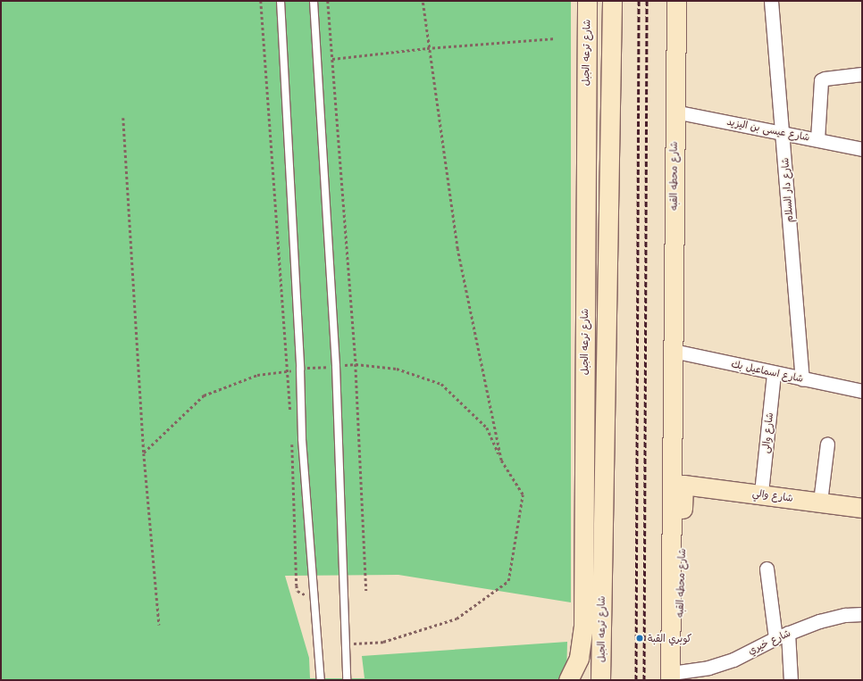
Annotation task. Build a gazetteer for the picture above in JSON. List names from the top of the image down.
{
  "streets": {
    "main road": ["شارع ترعه الجبل", "شارع محطه القبه", "شارع والي"],
    "street": [
      "شارع عيسى بن اليزيد",
      "شارع دار السلام",
      "شارع اسماعيل بك",
      "شارع والى",
      "شارع خيري"
    ]
  },
  "crossings": [
    ["شارع عيسى بن اليزيد", "شارع محطه القبه"],
    ["شارع عيسى بن اليزيد", "شارع دار السلام"],
    ["شارع محطه القبه", "شارع اسماعيل بك"],
    ["شارع محطه القبه", "شارع والي"],
    ["شارع محطه القبه", "شارع خيري"],
    ["شارع دار السلام", "شارع اسماعيل بك"],
    ["شارع اسماعيل بك", "شارع والى"],
    ["شارع والى", "شارع والي"]
  ],
  "places": ["كوبري القبة"]
}
